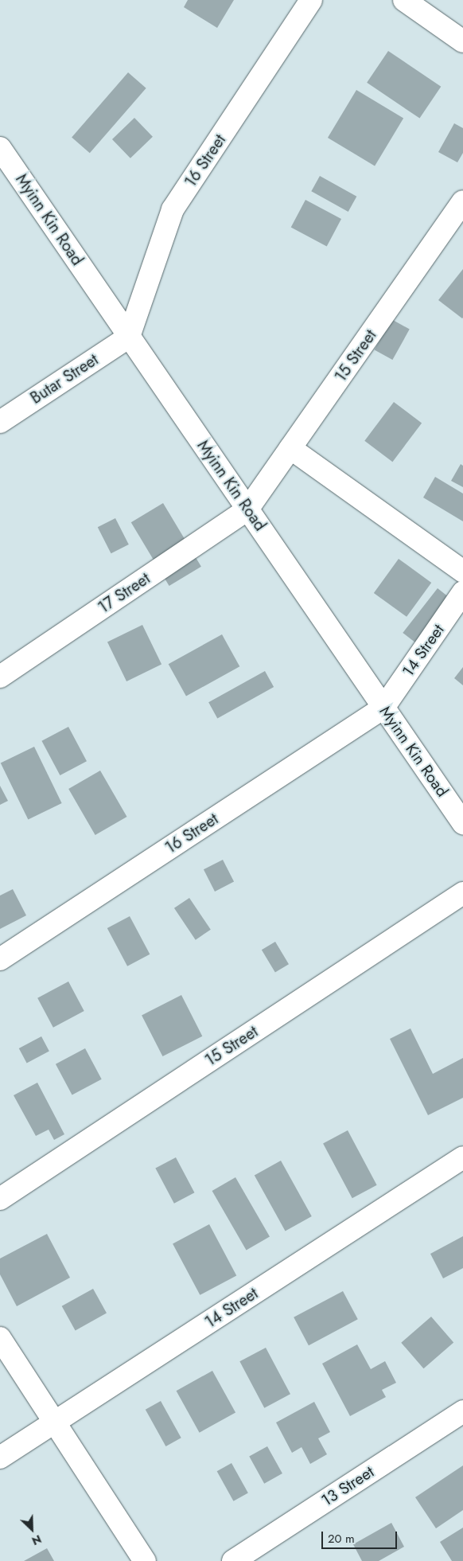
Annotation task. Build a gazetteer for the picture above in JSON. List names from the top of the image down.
{
  "streets": {
    "street": [
      "16 Street",
      "Myinn Kin Road",
      "15 Street",
      "Butar Street",
      "17 Street",
      "14 Street",
      "13 Street"
    ]
  },
  "crossings": [
    ["16 Street", "Myinn Kin Road"],
    ["16 Street", "Butar Street"],
    ["16 Street", "14 Street"],
    ["Myinn Kin Road", "15 Street"],
    ["Myinn Kin Road", "Butar Street"],
    ["Myinn Kin Road", "17 Street"],
    ["Myinn Kin Road", "14 Street"],
    ["15 Street", "17 Street"]
  ],
  "scale_bar": "20 m",
  "north": "bottom right"
}
